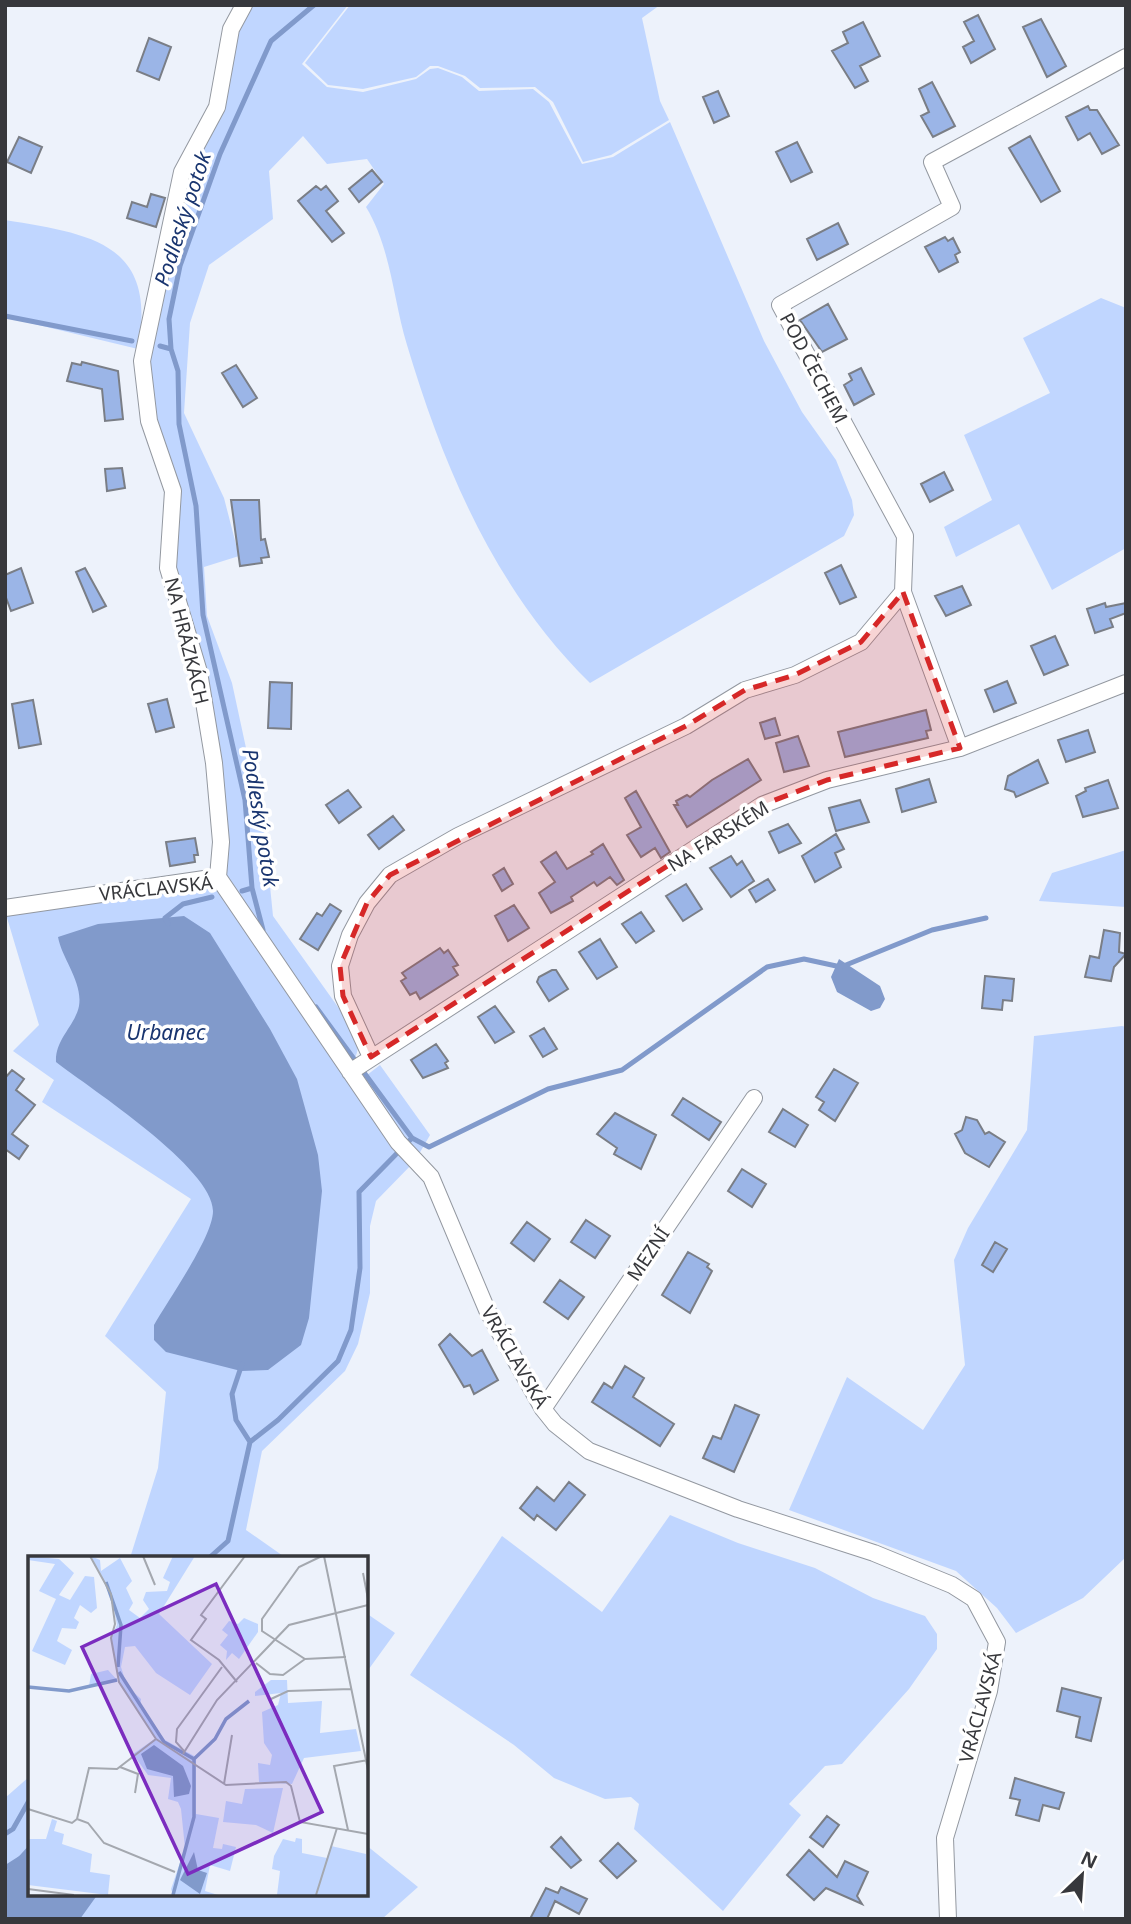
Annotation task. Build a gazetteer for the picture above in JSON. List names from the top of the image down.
{
  "streets": {
    "street": [
      "POD ČECHEM",
      "NA HRÁZKÁCH",
      "NA FARSKÉM",
      "VRÁCLAVSKÁ",
      "MEZNÍ"
    ]
  },
  "crossings": [
    ["POD ČECHEM", "NA FARSKÉM"],
    ["NA HRÁZKÁCH", "VRÁCLAVSKÁ"],
    ["NA FARSKÉM", "VRÁCLAVSKÁ"],
    ["VRÁCLAVSKÁ", "MEZNÍ"]
  ],
  "water": ["Podleský potok", "Urbanec"],
  "north": "top right"
}
